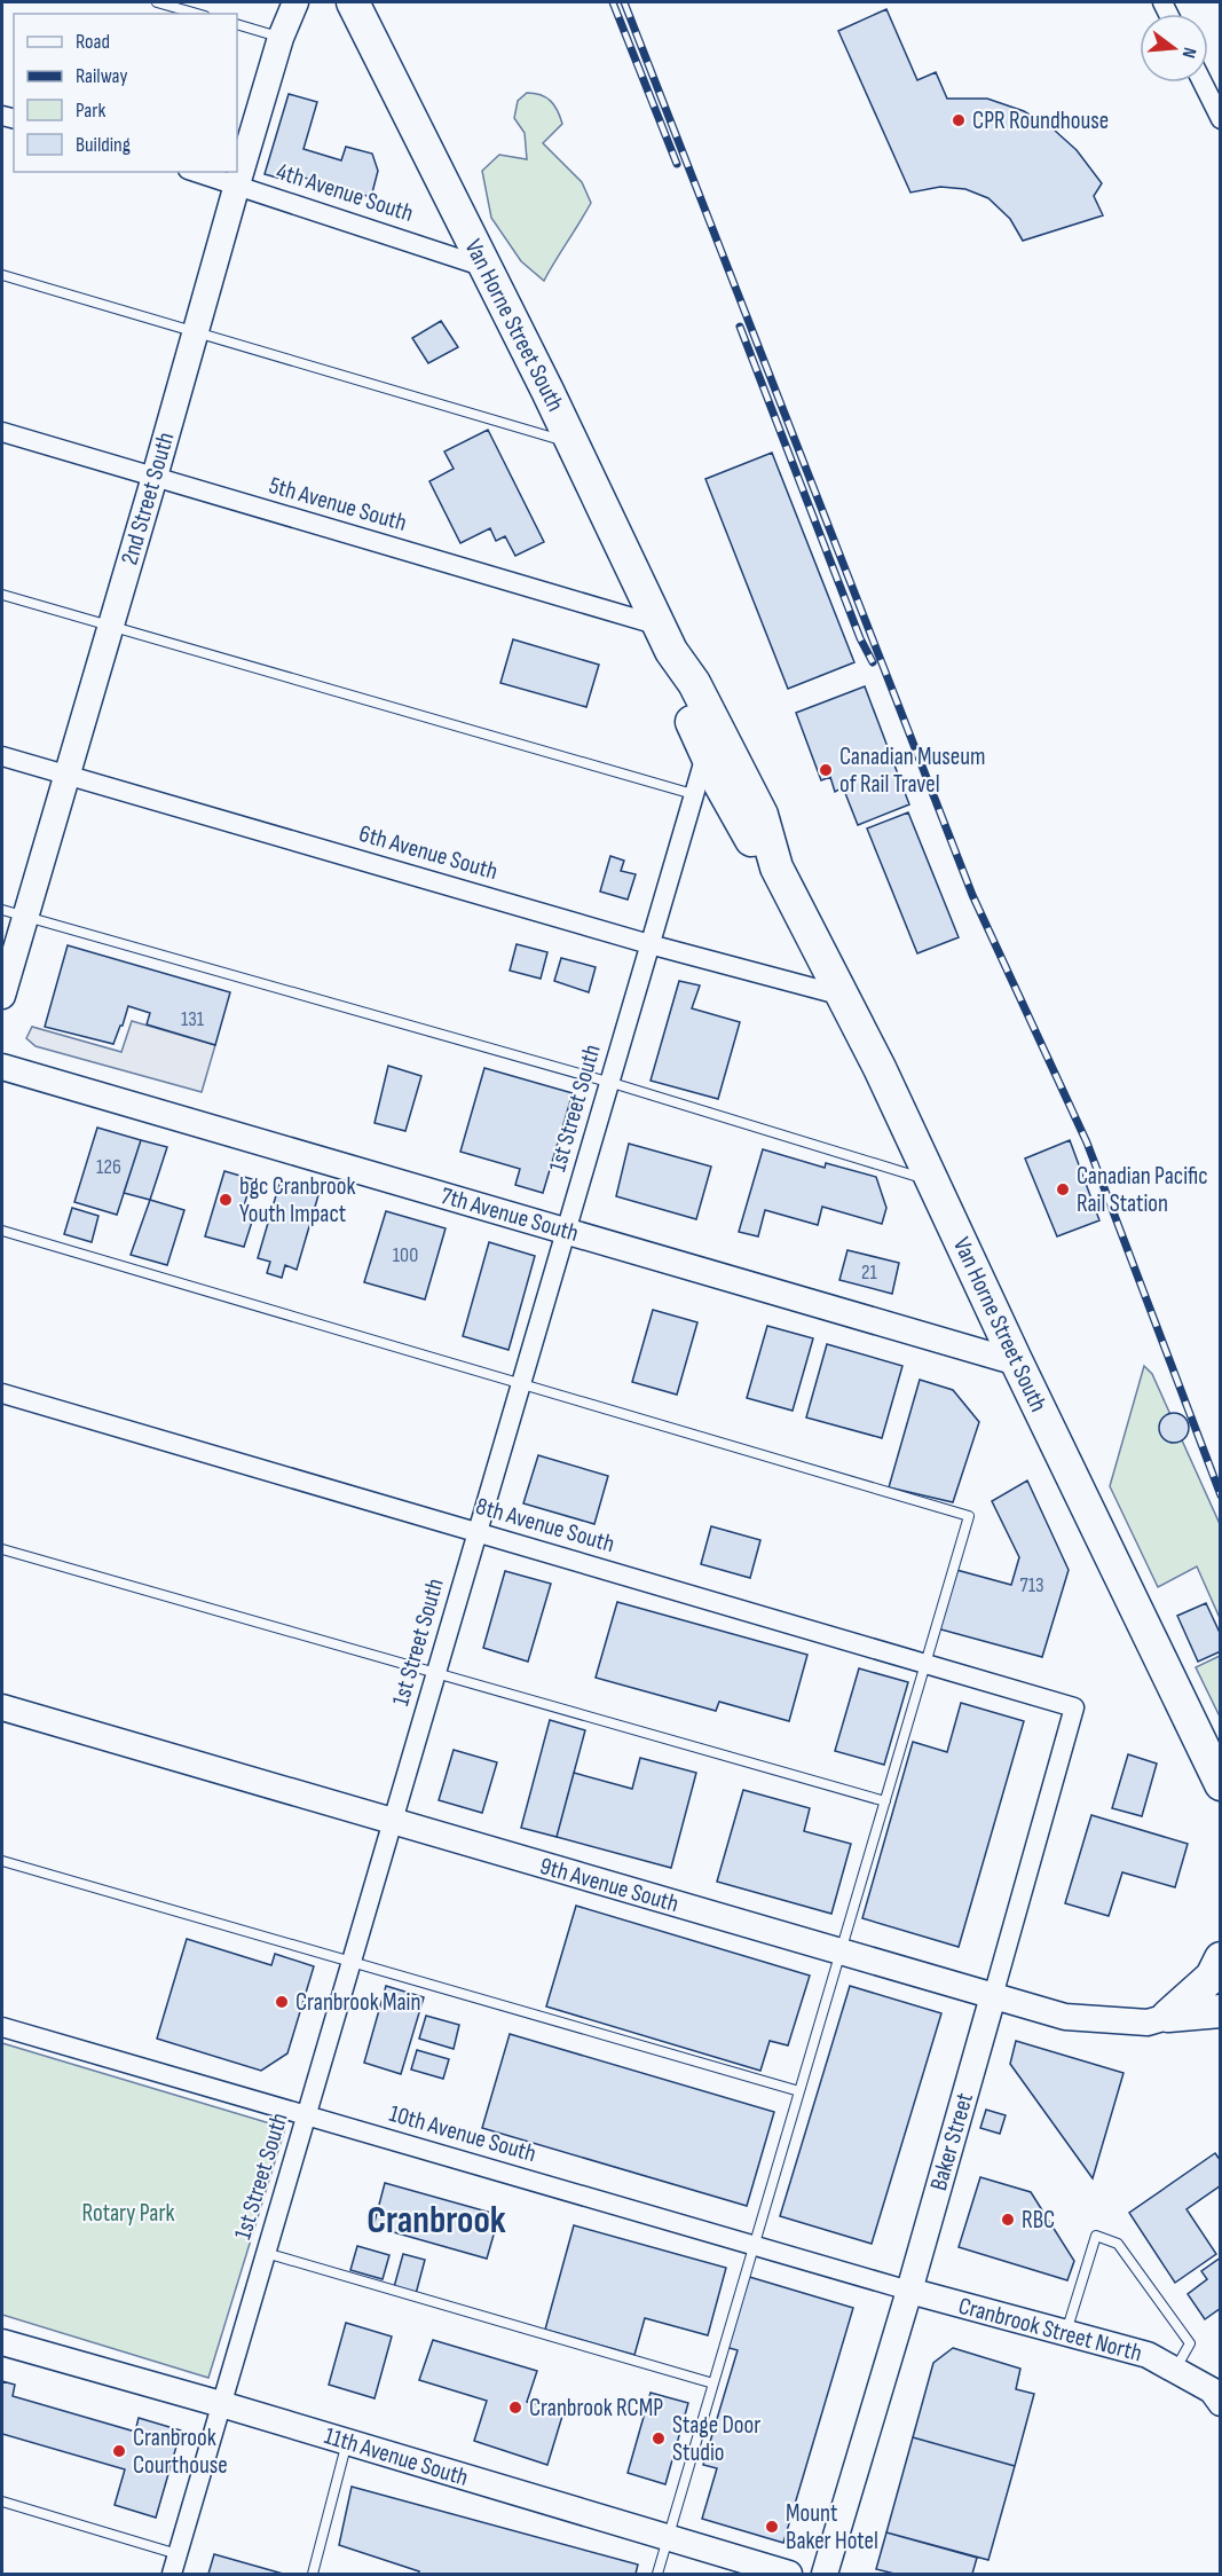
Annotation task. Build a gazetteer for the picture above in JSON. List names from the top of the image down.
{
  "streets": {
    "highway": ["Van Horne Street South"],
    "street": [
      "4th Avenue South",
      "2nd Street South",
      "5th Avenue South",
      "6th Avenue South",
      "1st Street South",
      "7th Avenue South",
      "8th Avenue South",
      "9th Avenue South",
      "10th Avenue South",
      "Baker Street",
      "Cranbrook Street North",
      "11th Avenue South"
    ]
  },
  "crossings": [
    ["4th Avenue South", "Van Horne Street South"],
    ["4th Avenue South", "2nd Street South"],
    ["Van Horne Street South", "5th Avenue South"],
    ["Van Horne Street South", "6th Avenue South"],
    ["Van Horne Street South", "1st Street South"],
    ["Van Horne Street South", "7th Avenue South"],
    ["2nd Street South", "5th Avenue South"],
    ["2nd Street South", "6th Avenue South"],
    ["6th Avenue South", "1st Street South"],
    ["1st Street South", "7th Avenue South"],
    ["1st Street South", "8th Avenue South"],
    ["1st Street South", "9th Avenue South"],
    ["1st Street South", "10th Avenue South"],
    ["1st Street South", "11th Avenue South"],
    ["8th Avenue South", "Baker Street"],
    ["9th Avenue South", "Baker Street"],
    ["10th Avenue South", "Baker Street"],
    ["10th Avenue South", "Cranbrook Street North"],
    ["Baker Street", "Cranbrook Street North"]
  ],
  "districts": ["Cranbrook"],
  "parks": ["Rotary Park"],
  "places": [
    "CPR Roundhouse",
    "Canadian Museum of Rail Travel",
    "Canadian Pacific Rail Station",
    "bgc Cranbrook Youth Impact",
    "Cranbrook Main",
    "RBC",
    "Cranbrook RCMP",
    "Stage Door Studio",
    "Cranbrook Courthouse",
    "Mount Baker Hotel"
  ],
  "house_numbers": [
    "131",
    "126",
    "100",
    "21",
    "713"
  ],
  "legend": [
    "Road",
    "Railway",
    "Park",
    "Building"
  ],
  "north": "right"
}
